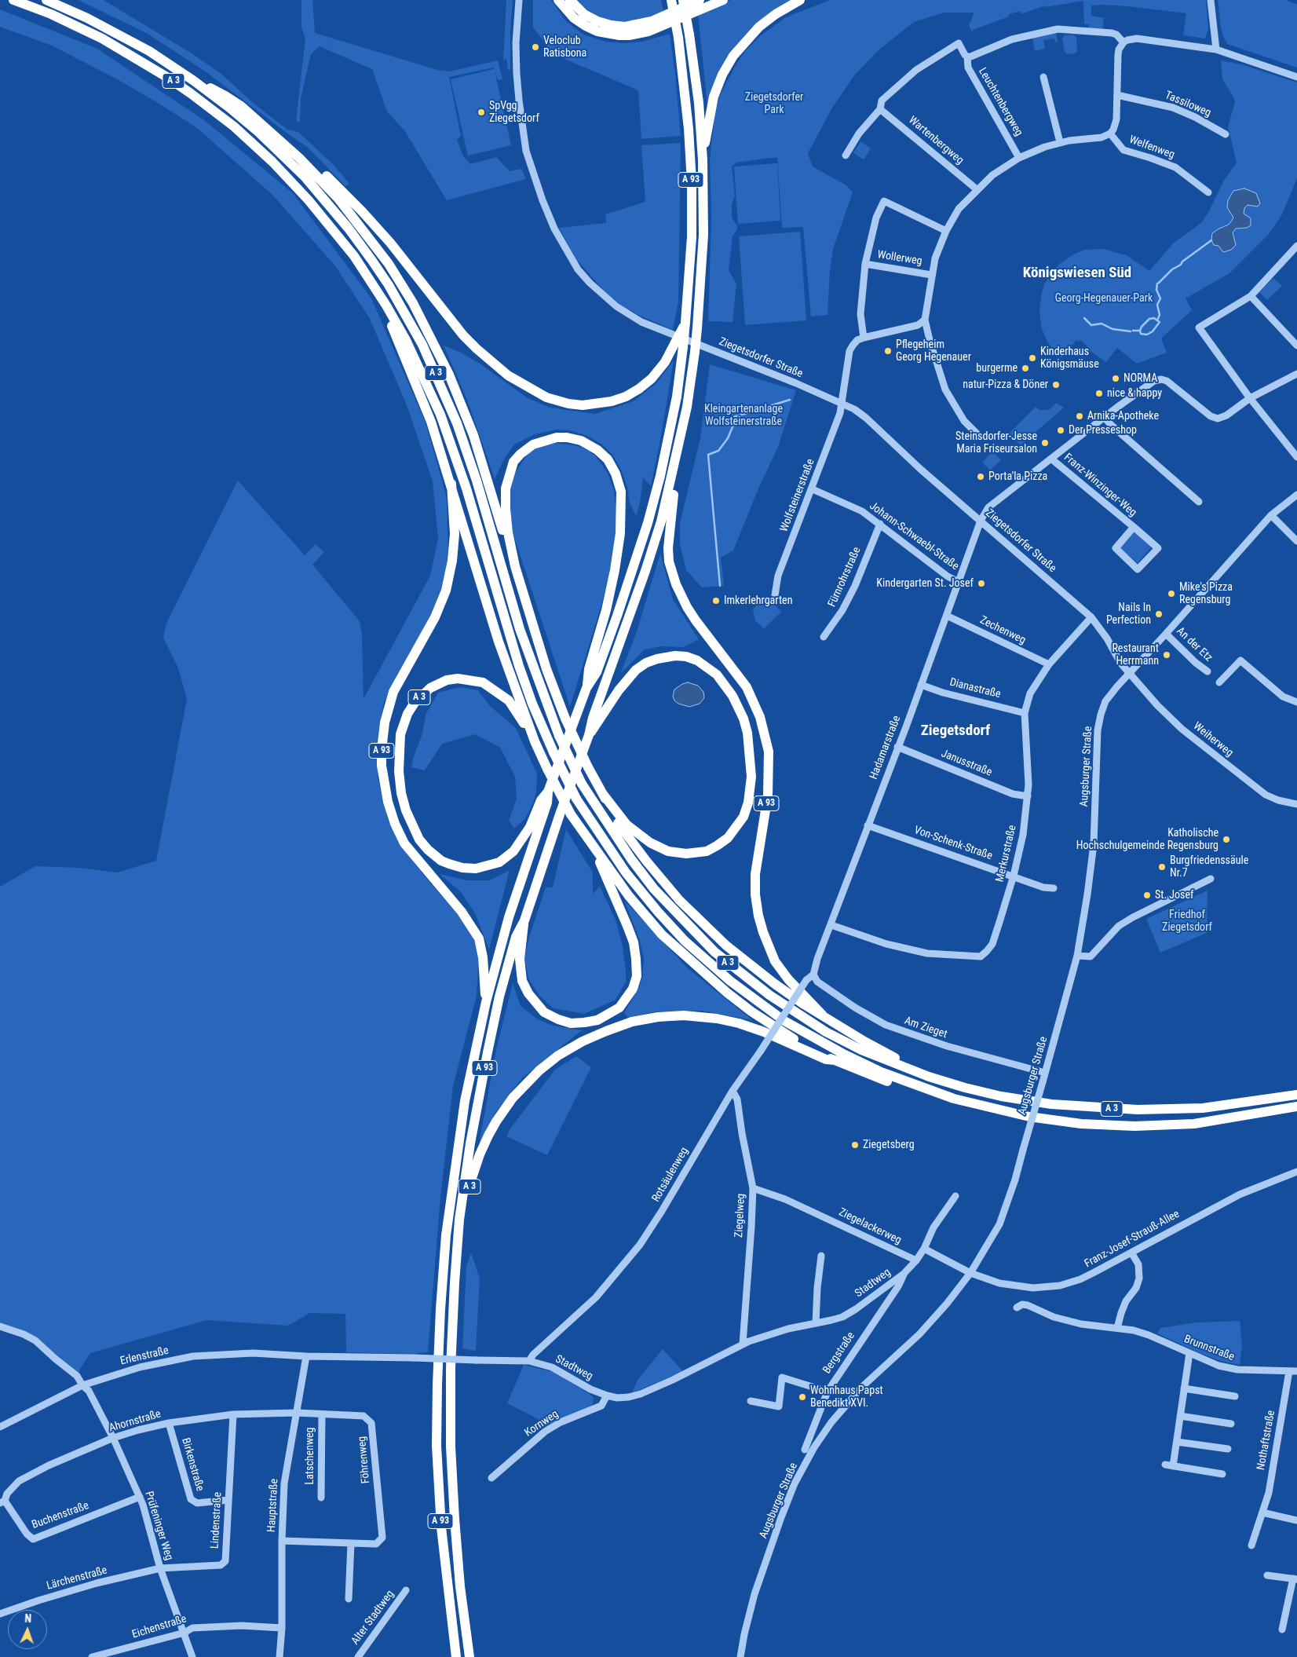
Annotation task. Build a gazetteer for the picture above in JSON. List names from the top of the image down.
{
  "streets": {
    "highway": ["A 3", "A 93"],
    "street": [
      "Leuchtenbergweg",
      "Tassiloweg",
      "Wartenbergweg",
      "Welfenweg",
      "Wollerweg",
      "Ziegetsdorfer Straße",
      "Franz-Winzinger-Weg",
      "Wolfsteinerstraße",
      "Johann-Schwaebl-Straße",
      "Fürnrohrstraße",
      "Zechenweg",
      "An der Etz",
      "Dianastraße",
      "Weiherweg",
      "Hadamarstraße",
      "Janusstraße",
      "Augsburger Straße",
      "Von-Schenk-Straße",
      "Merkurstraße",
      "Am Zieget",
      "Rotsäulenweg",
      "Ziegelweg",
      "Ziegelackerweg",
      "Franz-Josef-Strauß-Allee",
      "Stadtweg",
      "Brunnstraße",
      "Bergstraße",
      "Erlenstraße",
      "Ahornstraße",
      "Kornweg",
      "Nothaftstraße",
      "Latschenweg",
      "Föhrenweg",
      "Birkenstraße",
      "Hauptstraße",
      "Buchenstraße",
      "Lindenstraße",
      "Prüfeninger Weg",
      "Lärchenstraße",
      "Alter Stadtweg",
      "Eichenstraße"
    ]
  },
  "crossings": [
    ["A 3", "A 93"],
    ["Ziegetsdorfer Straße", "Wolfsteinerstraße"],
    ["Ziegetsdorfer Straße", "Weiherweg"],
    ["Ziegetsdorfer Straße", "Hadamarstraße"],
    ["Ziegetsdorfer Straße", "Augsburger Straße"],
    ["Ziegetsdorfer Straße", "Merkurstraße"],
    ["Franz-Winzinger-Weg", "Hadamarstraße"],
    ["Wolfsteinerstraße", "Johann-Schwaebl-Straße"],
    ["Johann-Schwaebl-Straße", "Fürnrohrstraße"],
    ["Johann-Schwaebl-Straße", "Hadamarstraße"],
    ["Zechenweg", "Hadamarstraße"],
    ["Zechenweg", "Merkurstraße"],
    ["An der Etz", "Augsburger Straße"],
    ["Dianastraße", "Hadamarstraße"],
    ["Dianastraße", "Merkurstraße"],
    ["Weiherweg", "Augsburger Straße"],
    ["Hadamarstraße", "Janusstraße"],
    ["Hadamarstraße", "Von-Schenk-Straße"],
    ["Hadamarstraße", "Merkurstraße"],
    ["Hadamarstraße", "Am Zieget"],
    ["Hadamarstraße", "Rotsäulenweg"],
    ["Janusstraße", "Merkurstraße"],
    ["Augsburger Straße", "Am Zieget"],
    ["Augsburger Straße", "Franz-Josef-Strauß-Allee"],
    ["Von-Schenk-Straße", "Merkurstraße"],
    ["Am Zieget", "Rotsäulenweg"],
    ["Rotsäulenweg", "Ziegelweg"],
    ["Rotsäulenweg", "Stadtweg"],
    ["Ziegelweg", "Ziegelackerweg"],
    ["Ziegelweg", "Stadtweg"],
    ["Ziegelackerweg", "Stadtweg"],
    ["Stadtweg", "Bergstraße"],
    ["Stadtweg", "Erlenstraße"],
    ["Stadtweg", "Kornweg"],
    ["Stadtweg", "Hauptstraße"],
    ["Brunnstraße", "Nothaftstraße"],
    ["Erlenstraße", "Hauptstraße"],
    ["Erlenstraße", "Prüfeninger Weg"],
    ["Ahornstraße", "Föhrenweg"],
    ["Ahornstraße", "Birkenstraße"],
    ["Ahornstraße", "Hauptstraße"],
    ["Ahornstraße", "Buchenstraße"],
    ["Ahornstraße", "Lindenstraße"],
    ["Ahornstraße", "Prüfeninger Weg"],
    ["Latschenweg", "Föhrenweg"],
    ["Föhrenweg", "Hauptstraße"],
    ["Birkenstraße", "Lindenstraße"],
    ["Hauptstraße", "Eichenstraße"],
    ["Buchenstraße", "Prüfeninger Weg"],
    ["Lindenstraße", "Prüfeninger Weg"],
    ["Lindenstraße", "Lärchenstraße"],
    ["Prüfeninger Weg", "Lärchenstraße"],
    ["Prüfeninger Weg", "Eichenstraße"]
  ],
  "districts": ["Königswiesen Süd", "Ziegetsdorf"],
  "parks": [
    "Ziegetsdorfer Park",
    "Georg-Hegenauer-Park",
    "Kleingartenanlage Wolfsteinerstraße",
    "Friedhof Ziegetsdorf"
  ],
  "places": [
    "Veloclub Ratisbona",
    "SpVgg Ziegetsdorf",
    "Pflegeheim Georg Hegenauer",
    "Kinderhaus Königsmäuse",
    "burgerme",
    "NORMA",
    "natur-Pizza & Döner",
    "nice & happy",
    "Arnika-Apotheke",
    "Der Presseshop",
    "Steinsdorfer-Jesse Maria Friseursalon",
    "Porta'la Pizza",
    "Kindergarten St. Josef",
    "Mike's Pizza Regensburg",
    "Imkerlehrgarten",
    "Nails In Perfection",
    "Restaurant Herrmann",
    "Katholische Hochschulgemeinde Regensburg",
    "Burgfriedenssäule Nr.7",
    "St. Josef",
    "Ziegetsberg",
    "Wohnhaus Papst Benedikt XVI."
  ],
  "north": "top"
}
